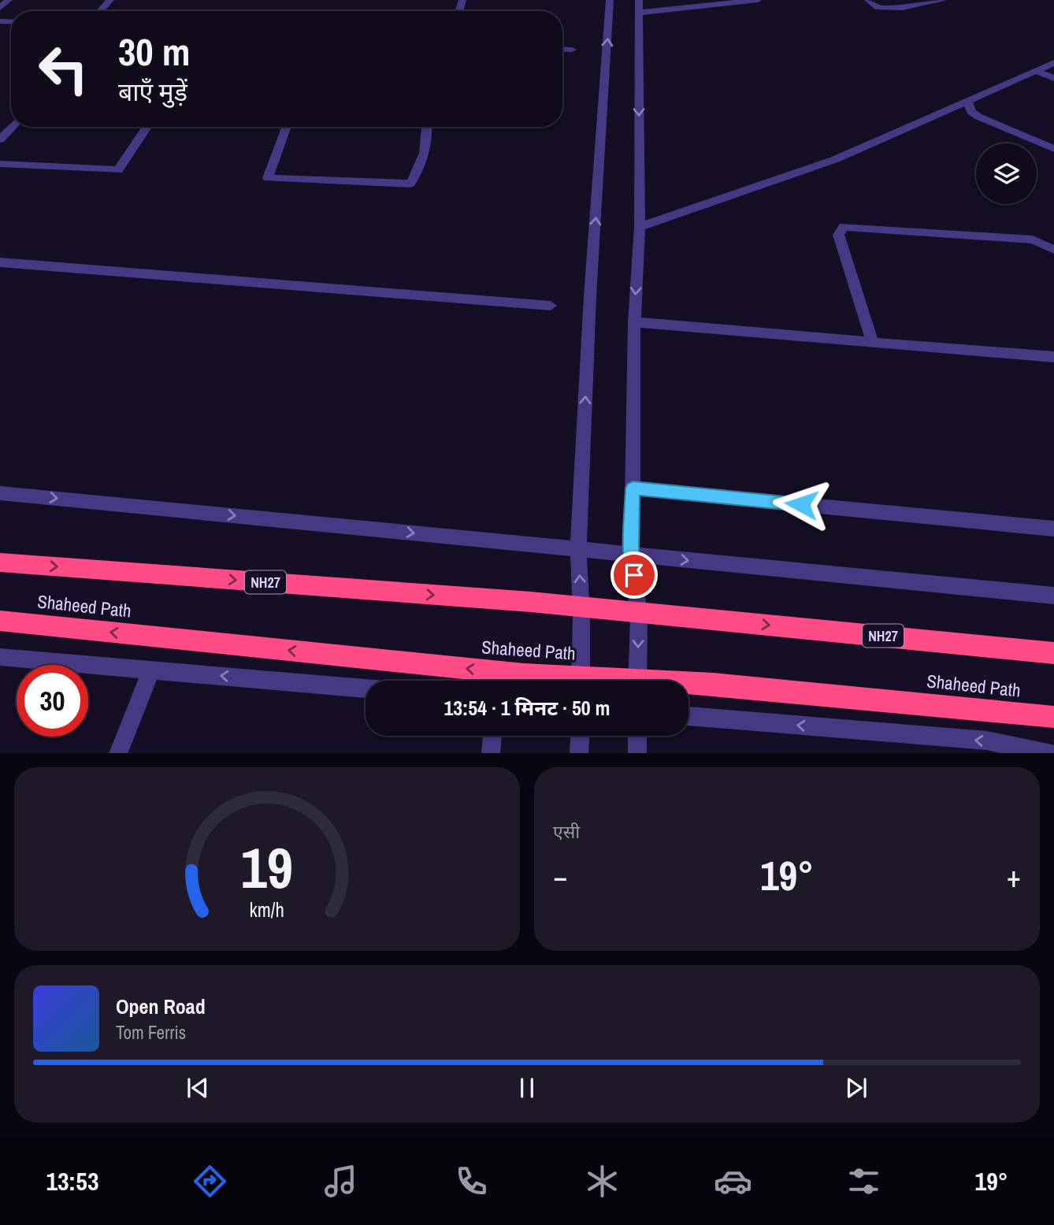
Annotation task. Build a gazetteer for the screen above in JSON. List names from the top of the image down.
{
  "streets": {
    "highway": ["NH27", "Shaheed Path"]
  },
  "page": {
    "turn": ["30 m", "बाएँ मुड़ें"],
    "limit": "30",
    "trip": "13:54 · 1 मिनट · 50 m",
    "tile": "एसी",
    "heat": ["−", "19°", "+"],
    "song": ["Open Road", "Tom Ferris"],
    "tabs": ["13:53", "19°"],
    "gauge": ["19", "km/h"]
  }
}
